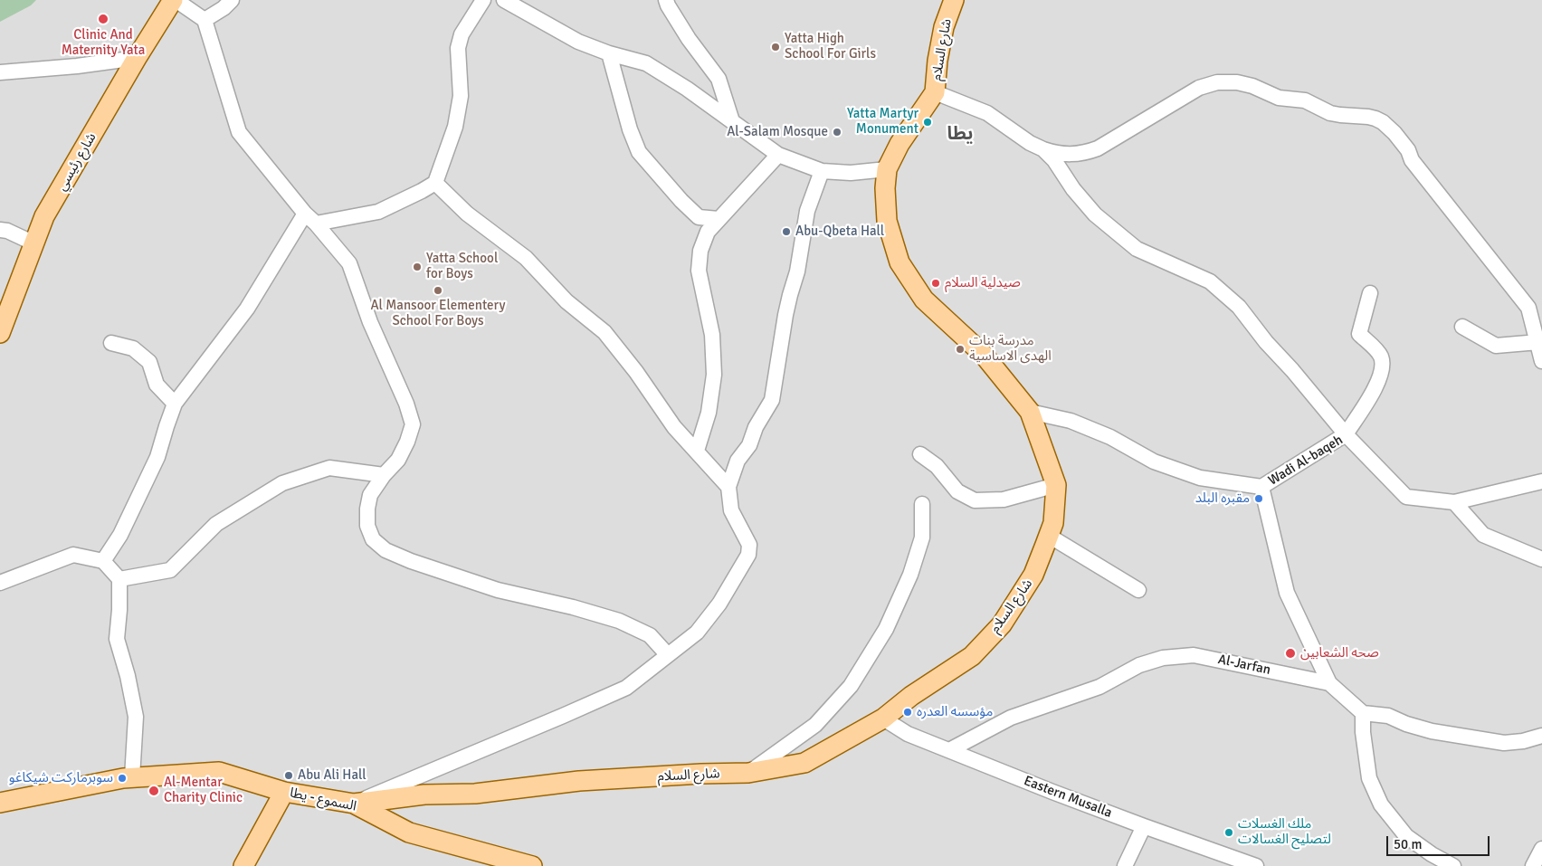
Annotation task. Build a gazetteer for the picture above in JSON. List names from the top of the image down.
{
  "streets": {
    "main road": ["شارع السلام", "شارع رئيسي", "السموع - يطا"],
    "street": ["Wadi Al-baqeh", "Al-Jarfan", "Eastern Musalla"]
  },
  "crossings": [
    ["شارع السلام", "Wadi Al-baqeh"],
    ["شارع السلام", "Eastern Musalla"],
    ["شارع السلام", "السموع - يطا"],
    ["Al-Jarfan", "Eastern Musalla"]
  ],
  "districts": ["يطا"],
  "places": [
    "Clinic And Maternity Yata",
    "Yatta High School For Girls",
    "Yatta Martyr Monument",
    "Al-Salam Mosque",
    "Abu-Qbeta Hall",
    "Yatta School for Boys",
    "صيدلية السلام",
    "Al Mansoor Elementery School For Boys",
    "مدرسة بنات الهدى الاساسية",
    "مقبره البلد",
    "صحه الشعابين",
    "مؤسسه العدره",
    "Abu Ali Hall",
    "سوبرماركت شيكاغو",
    "Al-Mentar Charity Clinic",
    "ملك الغسلات لتصليح الغسالات"
  ],
  "scale_bar": "50 m"
}
